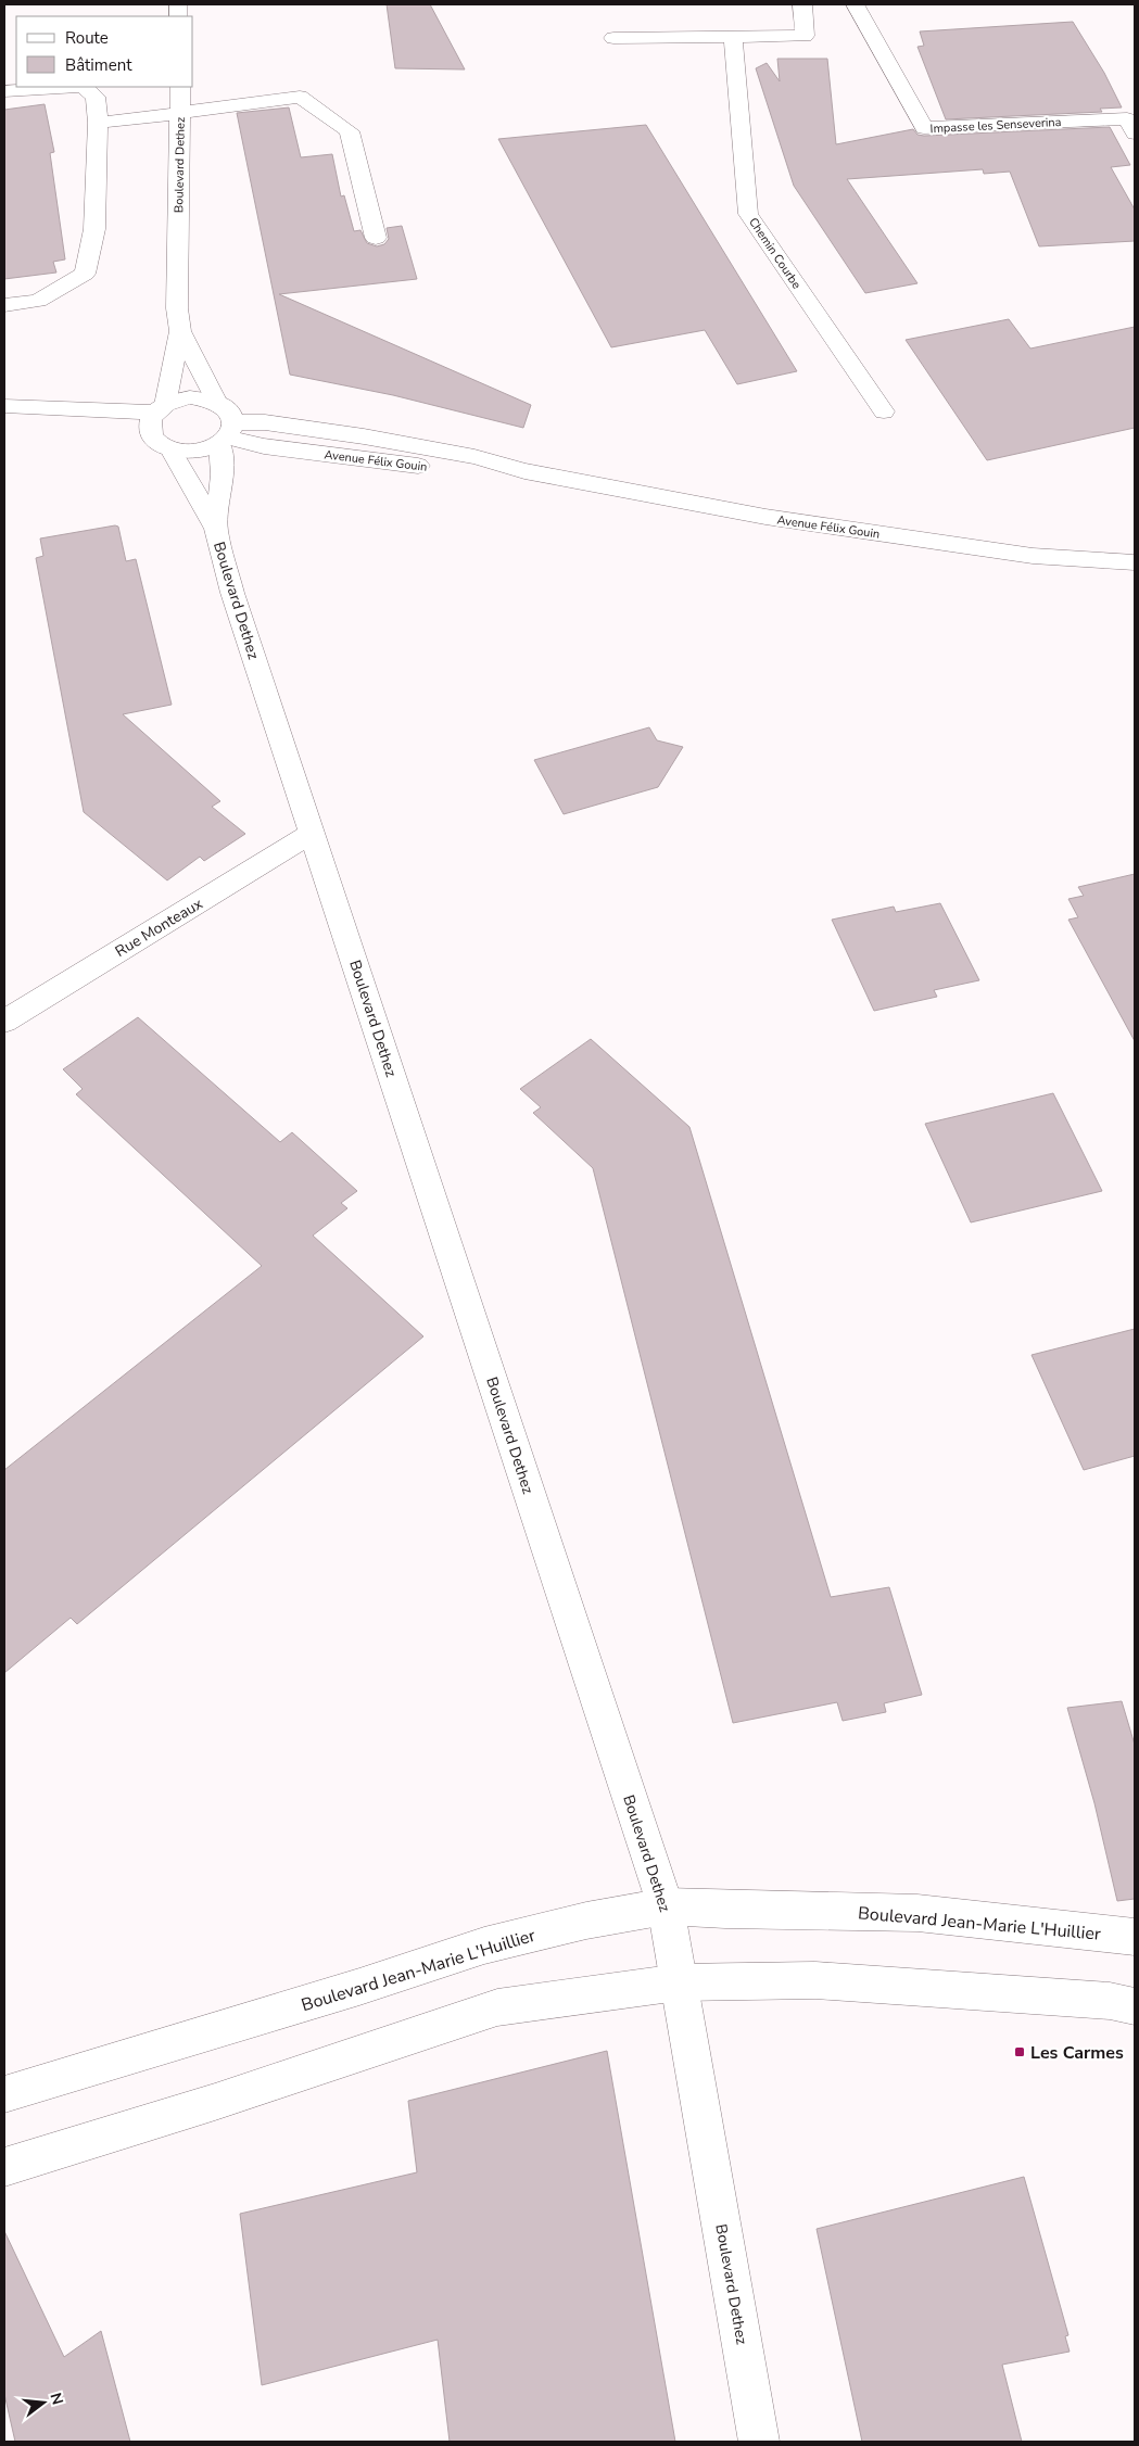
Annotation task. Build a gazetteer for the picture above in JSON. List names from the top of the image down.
{
  "streets": {
    "street": [
      "Impasse les Senseverina",
      "Boulevard Dethez",
      "Chemin Courbe",
      "Avenue Félix Gouin",
      "Rue Monteaux",
      "Boulevard Jean-Marie L'Huillier"
    ]
  },
  "crossings": [
    ["Boulevard Dethez", "Avenue Félix Gouin"],
    ["Boulevard Dethez", "Rue Monteaux"],
    ["Boulevard Dethez", "Boulevard Jean-Marie L'Huillier"]
  ],
  "places": {
    "transit": ["Les Carmes"]
  },
  "legend": ["Route", "Bâtiment"],
  "north": "right"
}
